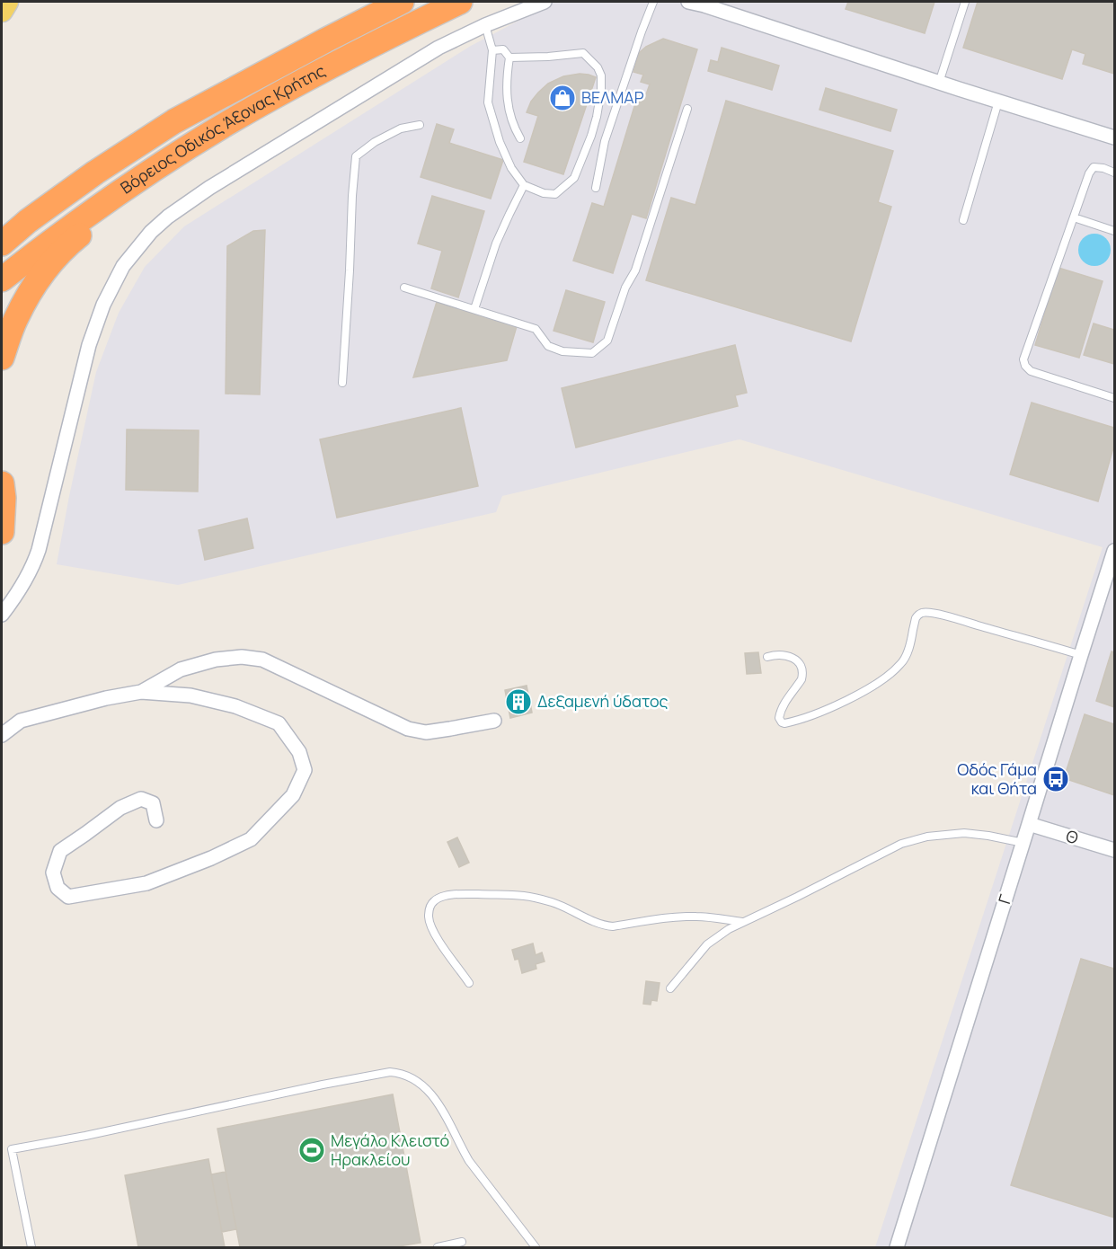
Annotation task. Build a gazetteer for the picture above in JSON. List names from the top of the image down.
{
  "streets": {
    "highway": ["Βόρειος Οδικός Άξονας Κρήτης"],
    "street": ["Θ", "Γ"]
  },
  "crossings": [
    ["Θ", "Γ"]
  ],
  "places": {
    "shop": ["ΒΕΛΜΑΡ"],
    "building": ["Δεξαμενή ύδατος"],
    "bus stop": ["Οδός Γάμα και Θήτα"],
    "sports": ["Μεγάλο Κλειστό Ηρακλείου"]
  }
}
